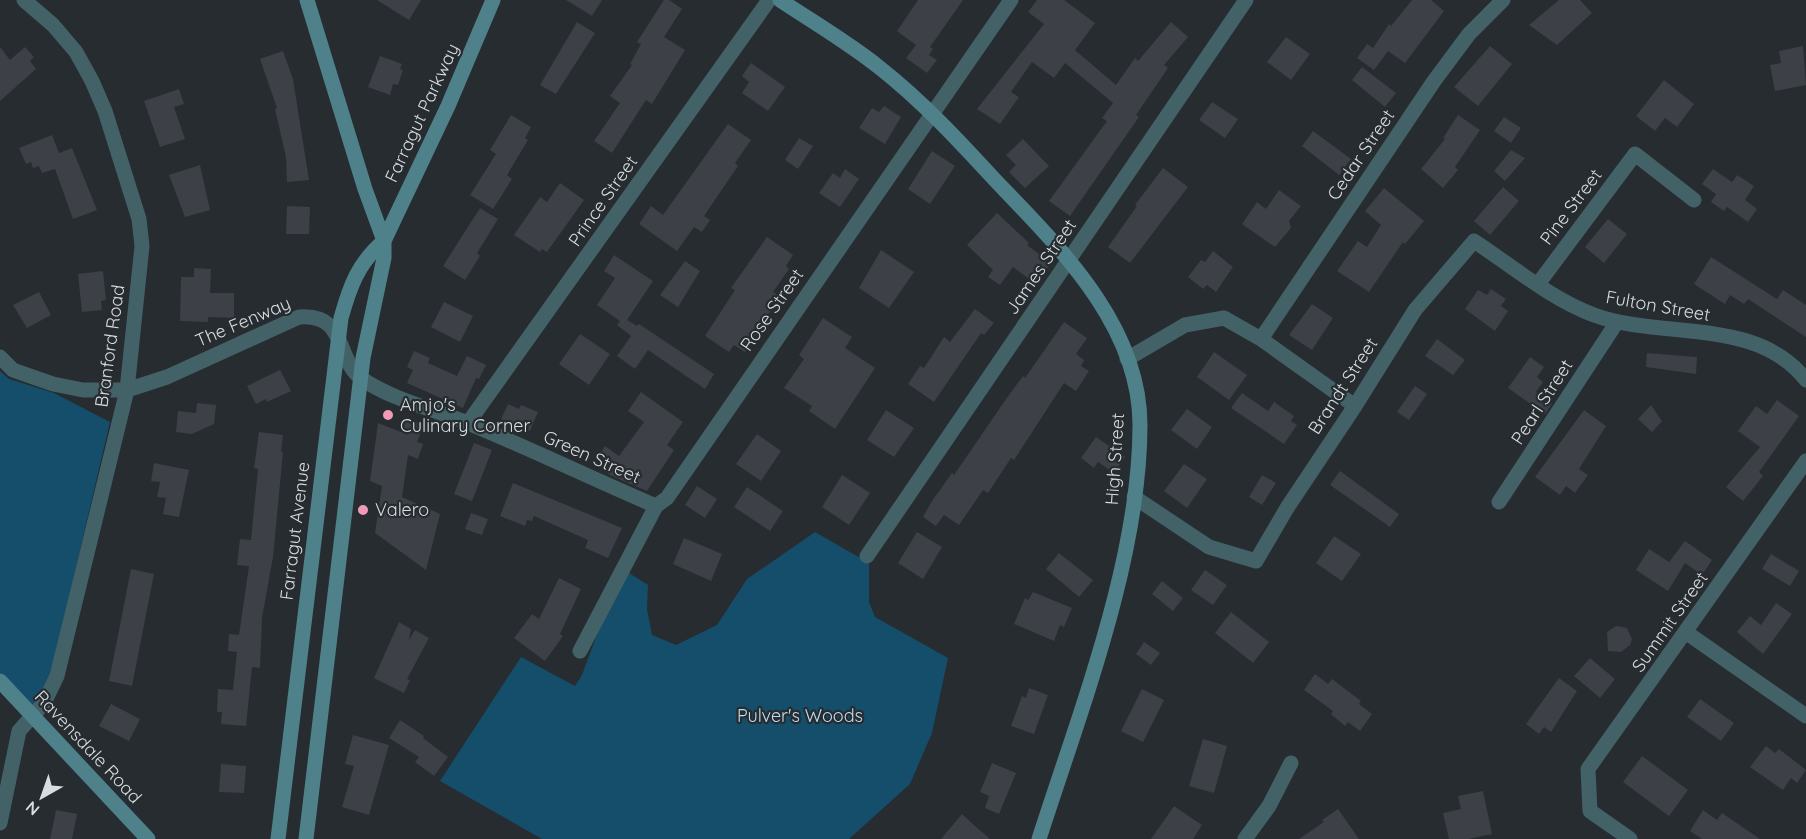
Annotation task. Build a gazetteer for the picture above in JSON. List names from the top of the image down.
{
  "streets": {
    "main road": [
      "Farragut Parkway",
      "High Street",
      "Farragut Avenue",
      "Ravensdale Road"
    ],
    "street": [
      "Cedar Street",
      "Prince Street",
      "Pine Street",
      "James Street",
      "Fulton Street",
      "Rose Street",
      "The Fenway",
      "Branford Road",
      "Brandt Street",
      "Pearl Street",
      "Green Street",
      "Summit Street"
    ]
  },
  "crossings": [
    ["Farragut Parkway", "Farragut Avenue"],
    ["Prince Street", "Green Street"],
    ["Pine Street", "Fulton Street"],
    ["James Street", "High Street"],
    ["Fulton Street", "Brandt Street"],
    ["Fulton Street", "Pearl Street"],
    ["Rose Street", "Green Street"],
    ["Rose Street", "High Street"],
    ["The Fenway", "Branford Road"],
    ["The Fenway", "Farragut Avenue"],
    ["Branford Road", "Ravensdale Road"],
    ["Brandt Street", "High Street"]
  ],
  "parks": ["Pulver's Woods"],
  "places": ["Amjo's Culinary Corner", "Valero"],
  "north": "bottom left"
}
